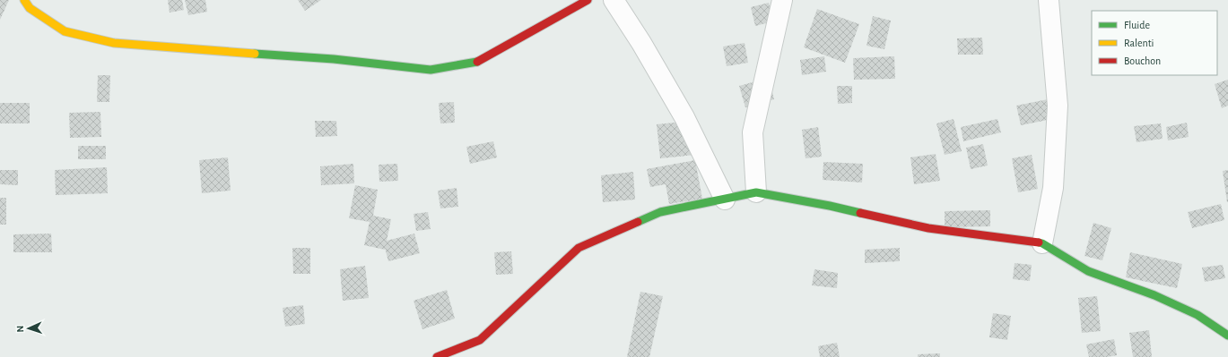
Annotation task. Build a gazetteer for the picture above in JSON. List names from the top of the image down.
{
  "legend": ["Fluide", "Ralenti", "Bouchon"],
  "north": "left"
}
